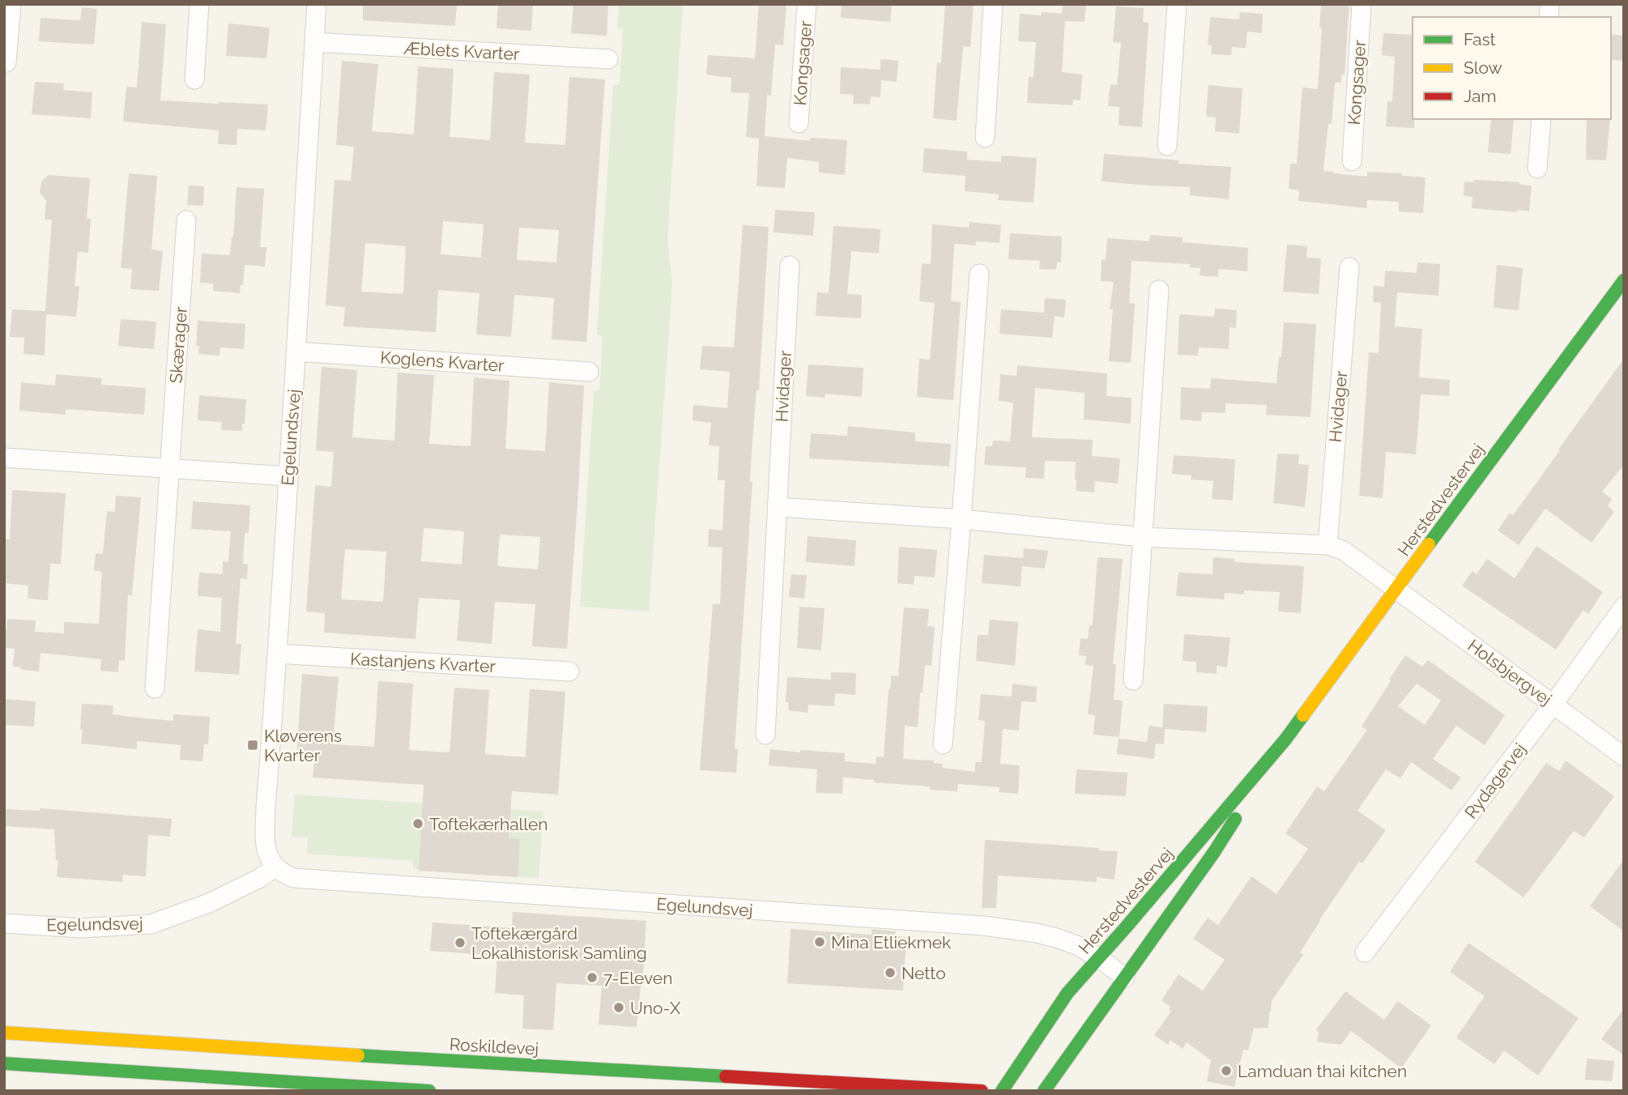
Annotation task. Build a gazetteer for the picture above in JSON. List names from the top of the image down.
{
  "streets": {
    "street": [
      "Æblets Kvarter",
      "Kongsager",
      "Skærager",
      "Koglens Kvarter",
      "Hvidager",
      "Egelundsvej",
      "Herstedvestervej",
      "Kastanjens Kvarter",
      "Holsbjergvej",
      "Rydagervej",
      "Roskildevej"
    ]
  },
  "crossings": [
    ["Æblets Kvarter", "Egelundsvej"],
    ["Koglens Kvarter", "Egelundsvej"],
    ["Egelundsvej", "Herstedvestervej"],
    ["Egelundsvej", "Kastanjens Kvarter"],
    ["Herstedvestervej", "Holsbjergvej"],
    ["Holsbjergvej", "Rydagervej"]
  ],
  "places": {
    "transit": ["Kløverens Kvarter"],
    "other": [
      "Toftekærhallen",
      "Mina Etliekmek",
      "Toftekærgård Lokalhistorisk Samling",
      "Netto",
      "7-Eleven",
      "Uno-X",
      "Lamduan thai kitchen"
    ]
  },
  "legend": ["Fast", "Slow", "Jam"]
}
